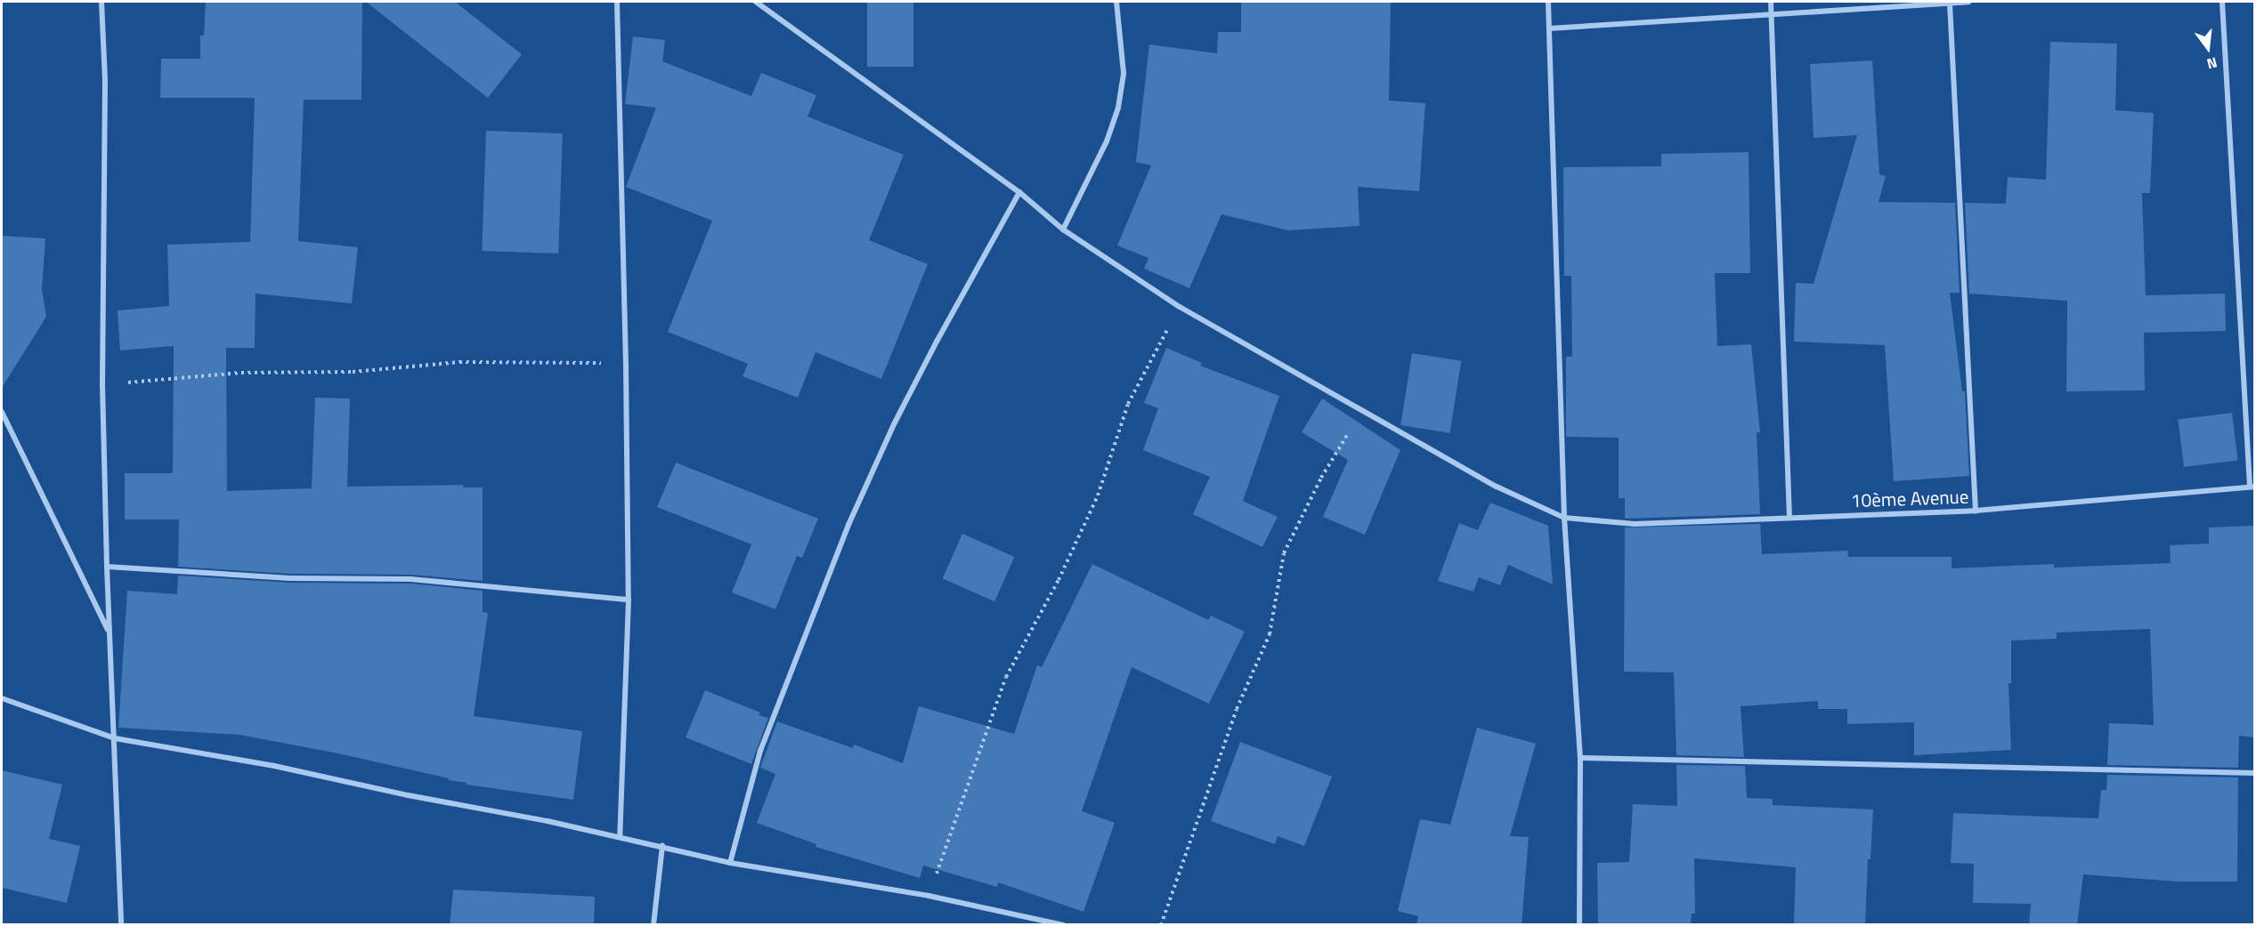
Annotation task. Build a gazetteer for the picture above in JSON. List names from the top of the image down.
{
  "streets": {
    "street": ["10ème Avenue"]
  },
  "north": "bottom"
}
